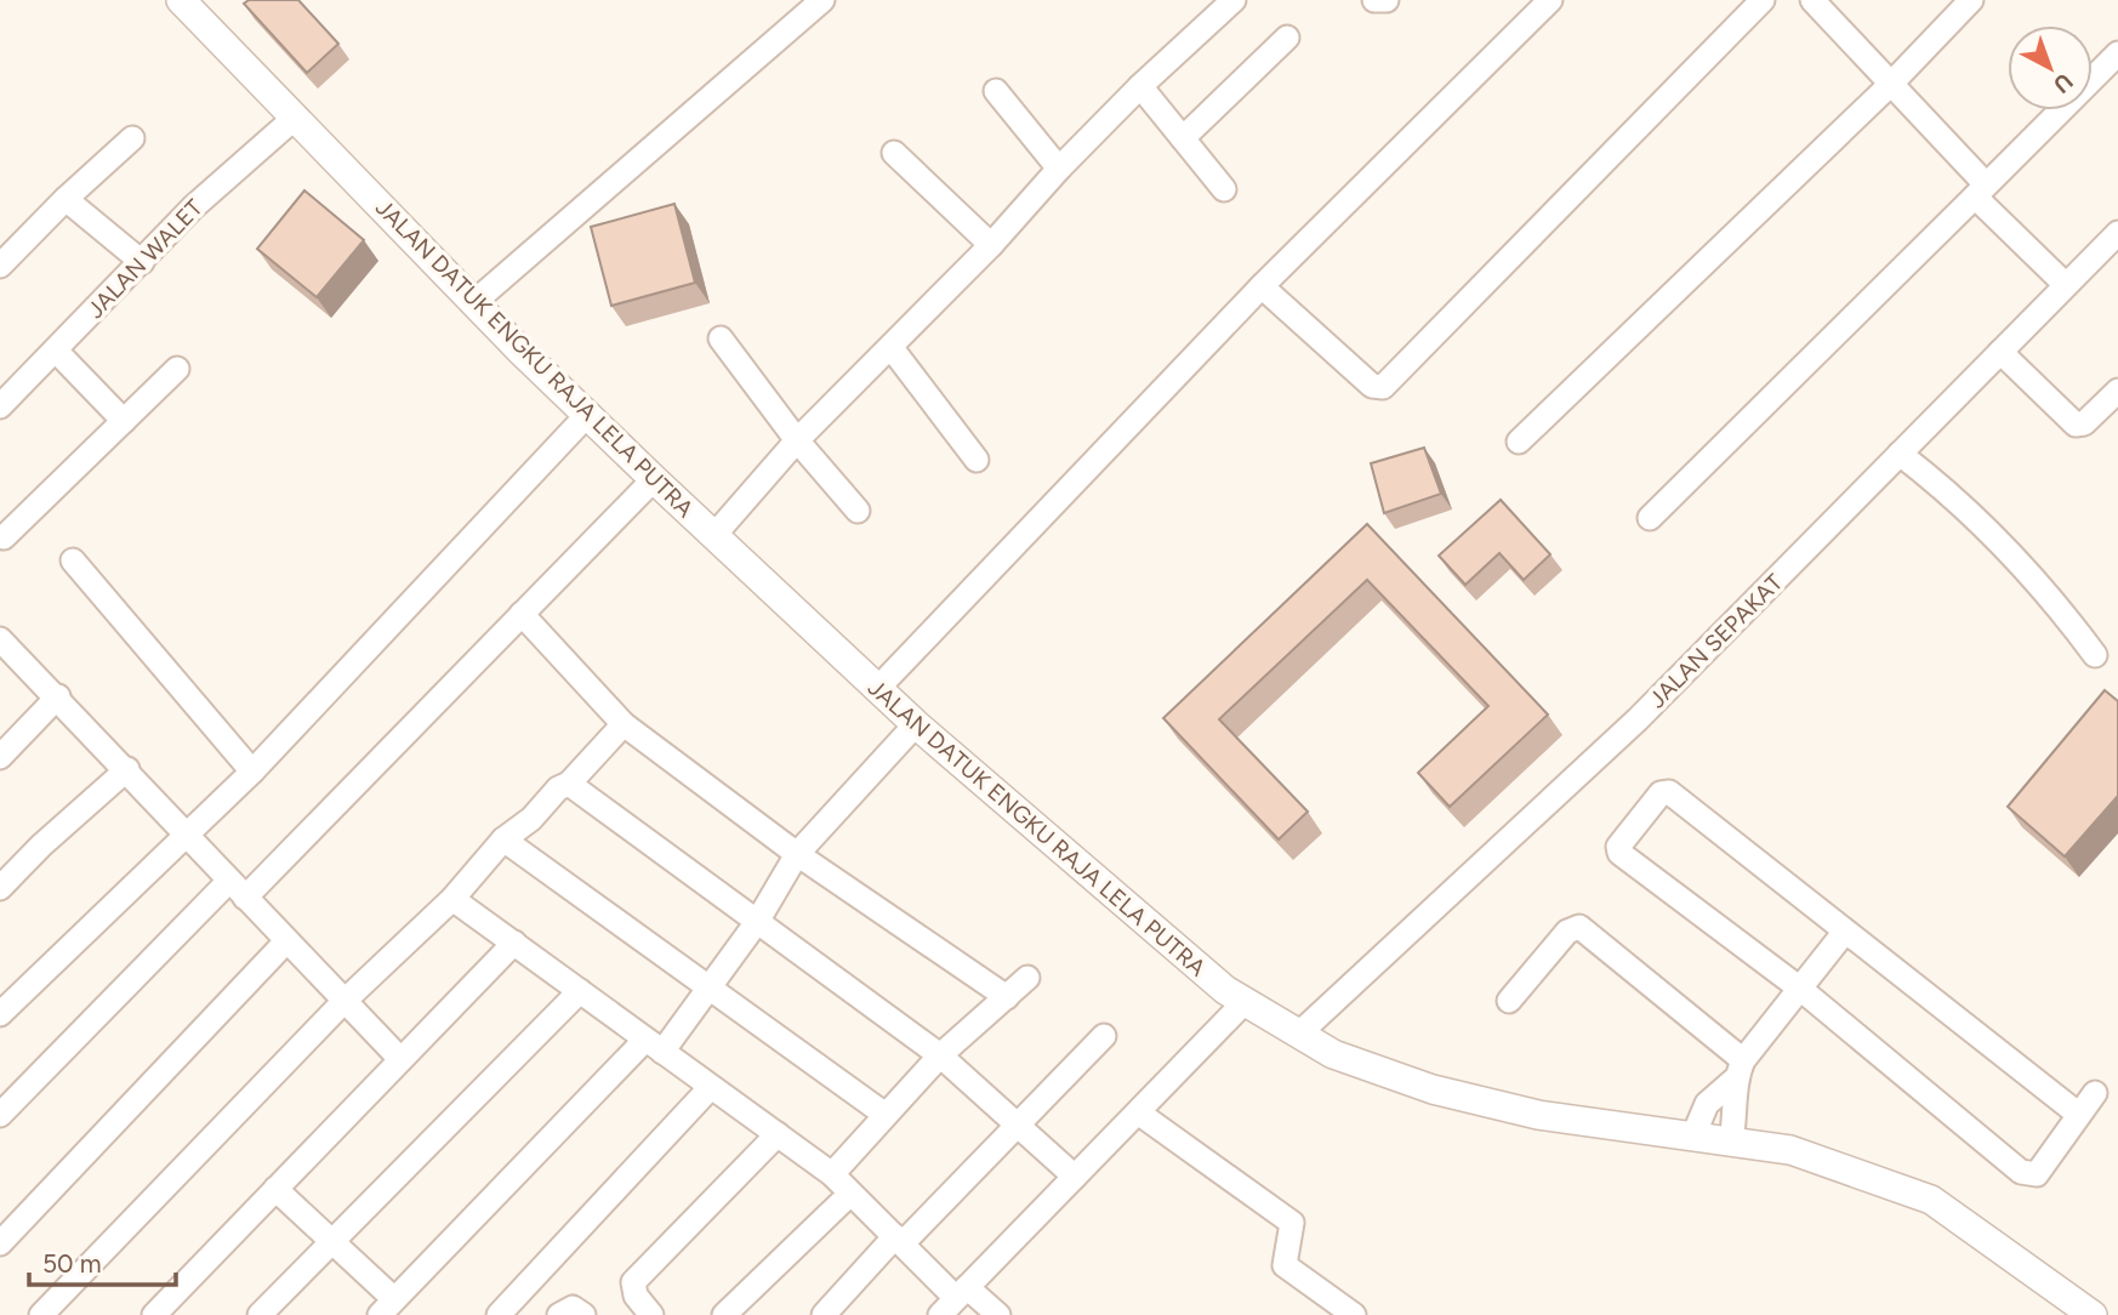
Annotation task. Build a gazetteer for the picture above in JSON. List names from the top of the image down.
{
  "streets": {
    "street": ["JALAN WALET", "JALAN DATUK ENGKU RAJA LELA PUTRA", "JALAN SEPAKAT"]
  },
  "crossings": [
    ["JALAN WALET", "JALAN DATUK ENGKU RAJA LELA PUTRA"],
    ["JALAN DATUK ENGKU RAJA LELA PUTRA", "JALAN SEPAKAT"]
  ],
  "scale_bar": "50 m",
  "north": "bottom right"
}
